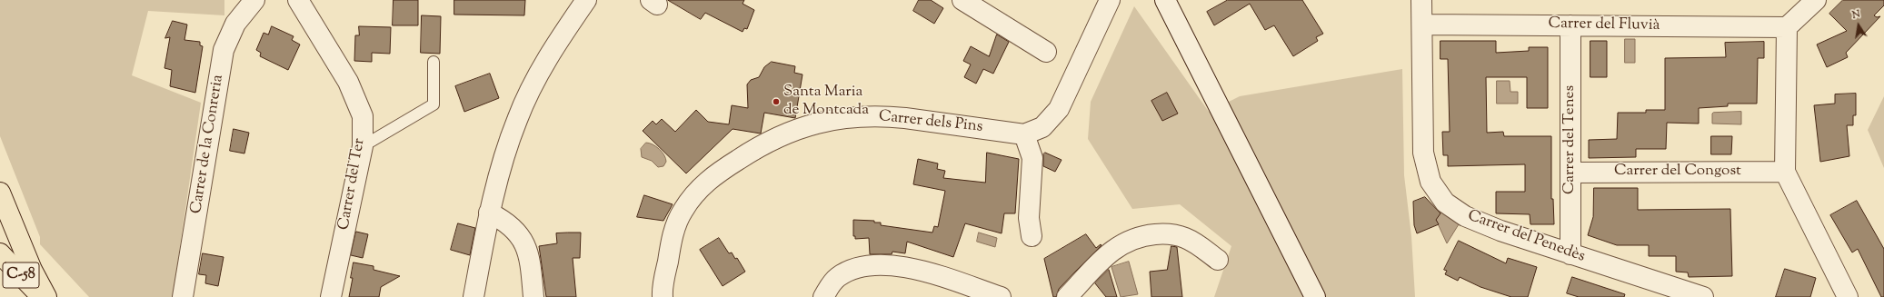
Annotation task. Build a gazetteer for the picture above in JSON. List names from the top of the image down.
{
  "streets": {
    "highway": ["C-58"],
    "street": [
      "Carrer del Fluvià",
      "Carrer dels Pins",
      "Carrer del Tenes",
      "Carrer de la Conreria",
      "Carrer del Congost",
      "Carrer del Ter",
      "Carrer del Penedès"
    ]
  },
  "crossings": [
    ["Carrer del Fluvià", "Carrer del Tenes"],
    ["Carrer del Fluvià", "Carrer del Penedès"],
    ["Carrer del Tenes", "Carrer del Congost"],
    ["Carrer del Tenes", "Carrer del Penedès"]
  ],
  "places": ["Santa Maria de Montcada"],
  "north": "top"
}
